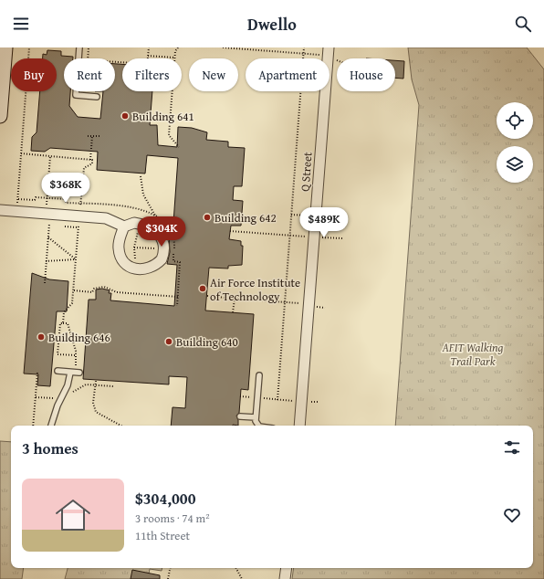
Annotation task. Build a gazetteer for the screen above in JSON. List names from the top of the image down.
{
  "streets": {
    "street": ["Q Street"]
  },
  "parks": ["AFIT Walking Trail Park"],
  "places": [
    "Building 641",
    "Building 642",
    "Air Force Institute of Technology",
    "Building 646",
    "Building 640"
  ],
  "page": {
    "header": "Dwello",
    "chip": [
      "Buy",
      "Rent",
      "Filters",
      "New",
      "Apartment",
      "House"
    ],
    "price": ["$368K", "$489K", "$304K"],
    "heading": "3 homes",
    "list": [
      {
        "name": "$304,000",
        "note": "3 rooms · 74 m² · 11th Street"
      }
    ]
  }
}
